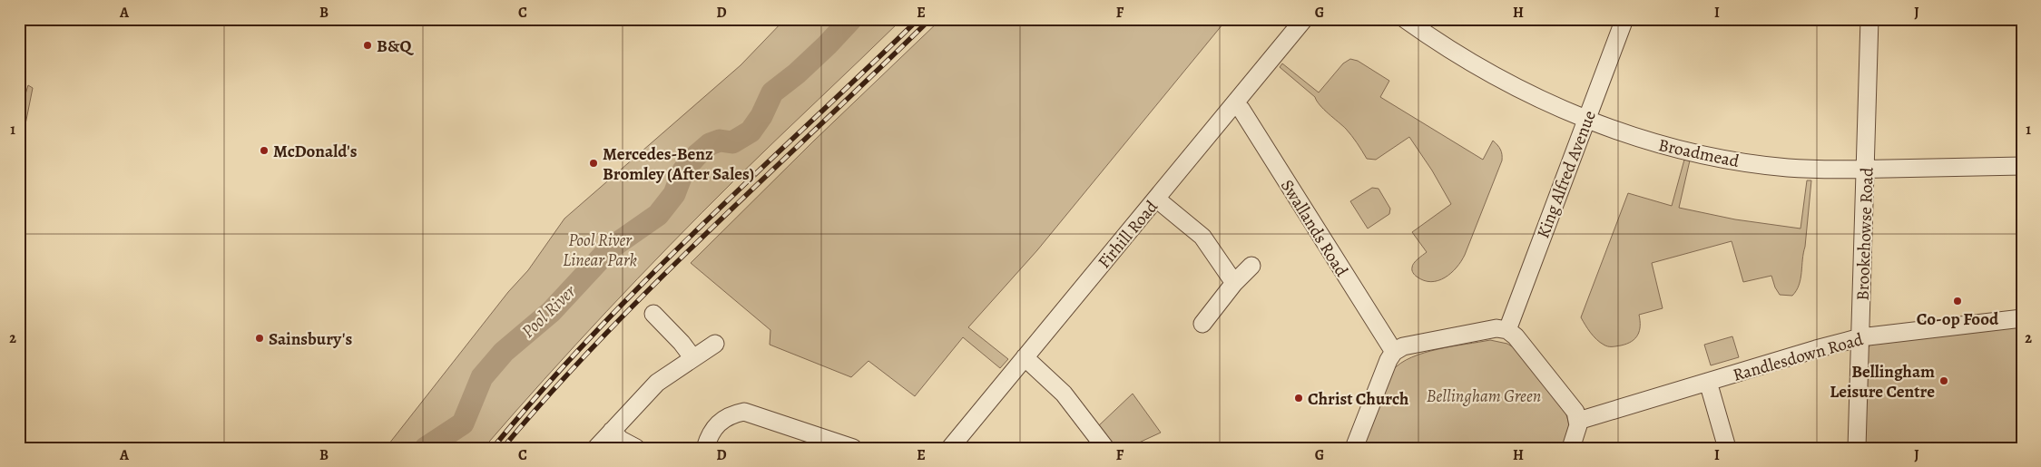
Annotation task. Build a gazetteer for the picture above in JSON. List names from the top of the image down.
{
  "streets": {
    "street": [
      "Broadmead",
      "King Alfred Avenue",
      "Swallands Road",
      "Firhill Road",
      "Brookehowse Road",
      "Randlesdown Road"
    ]
  },
  "crossings": [
    ["Broadmead", "King Alfred Avenue"],
    ["Broadmead", "Brookehowse Road"],
    ["Swallands Road", "Firhill Road"],
    ["Brookehowse Road", "Randlesdown Road"]
  ],
  "water": ["Pool River"],
  "parks": ["Pool River Linear Park", "Bellingham Green"],
  "places": [
    "B&Q",
    "McDonald's",
    "Mercedes-Benz Bromley (After Sales)",
    "Co-op Food",
    "Sainsbury's",
    "Bellingham Leisure Centre",
    "Christ Church"
  ],
  "grid": {
    "columns": [
      "A",
      "B",
      "C",
      "D",
      "E",
      "F",
      "G",
      "H",
      "I",
      "J"
    ],
    "rows": ["1", "2"]
  }
}
